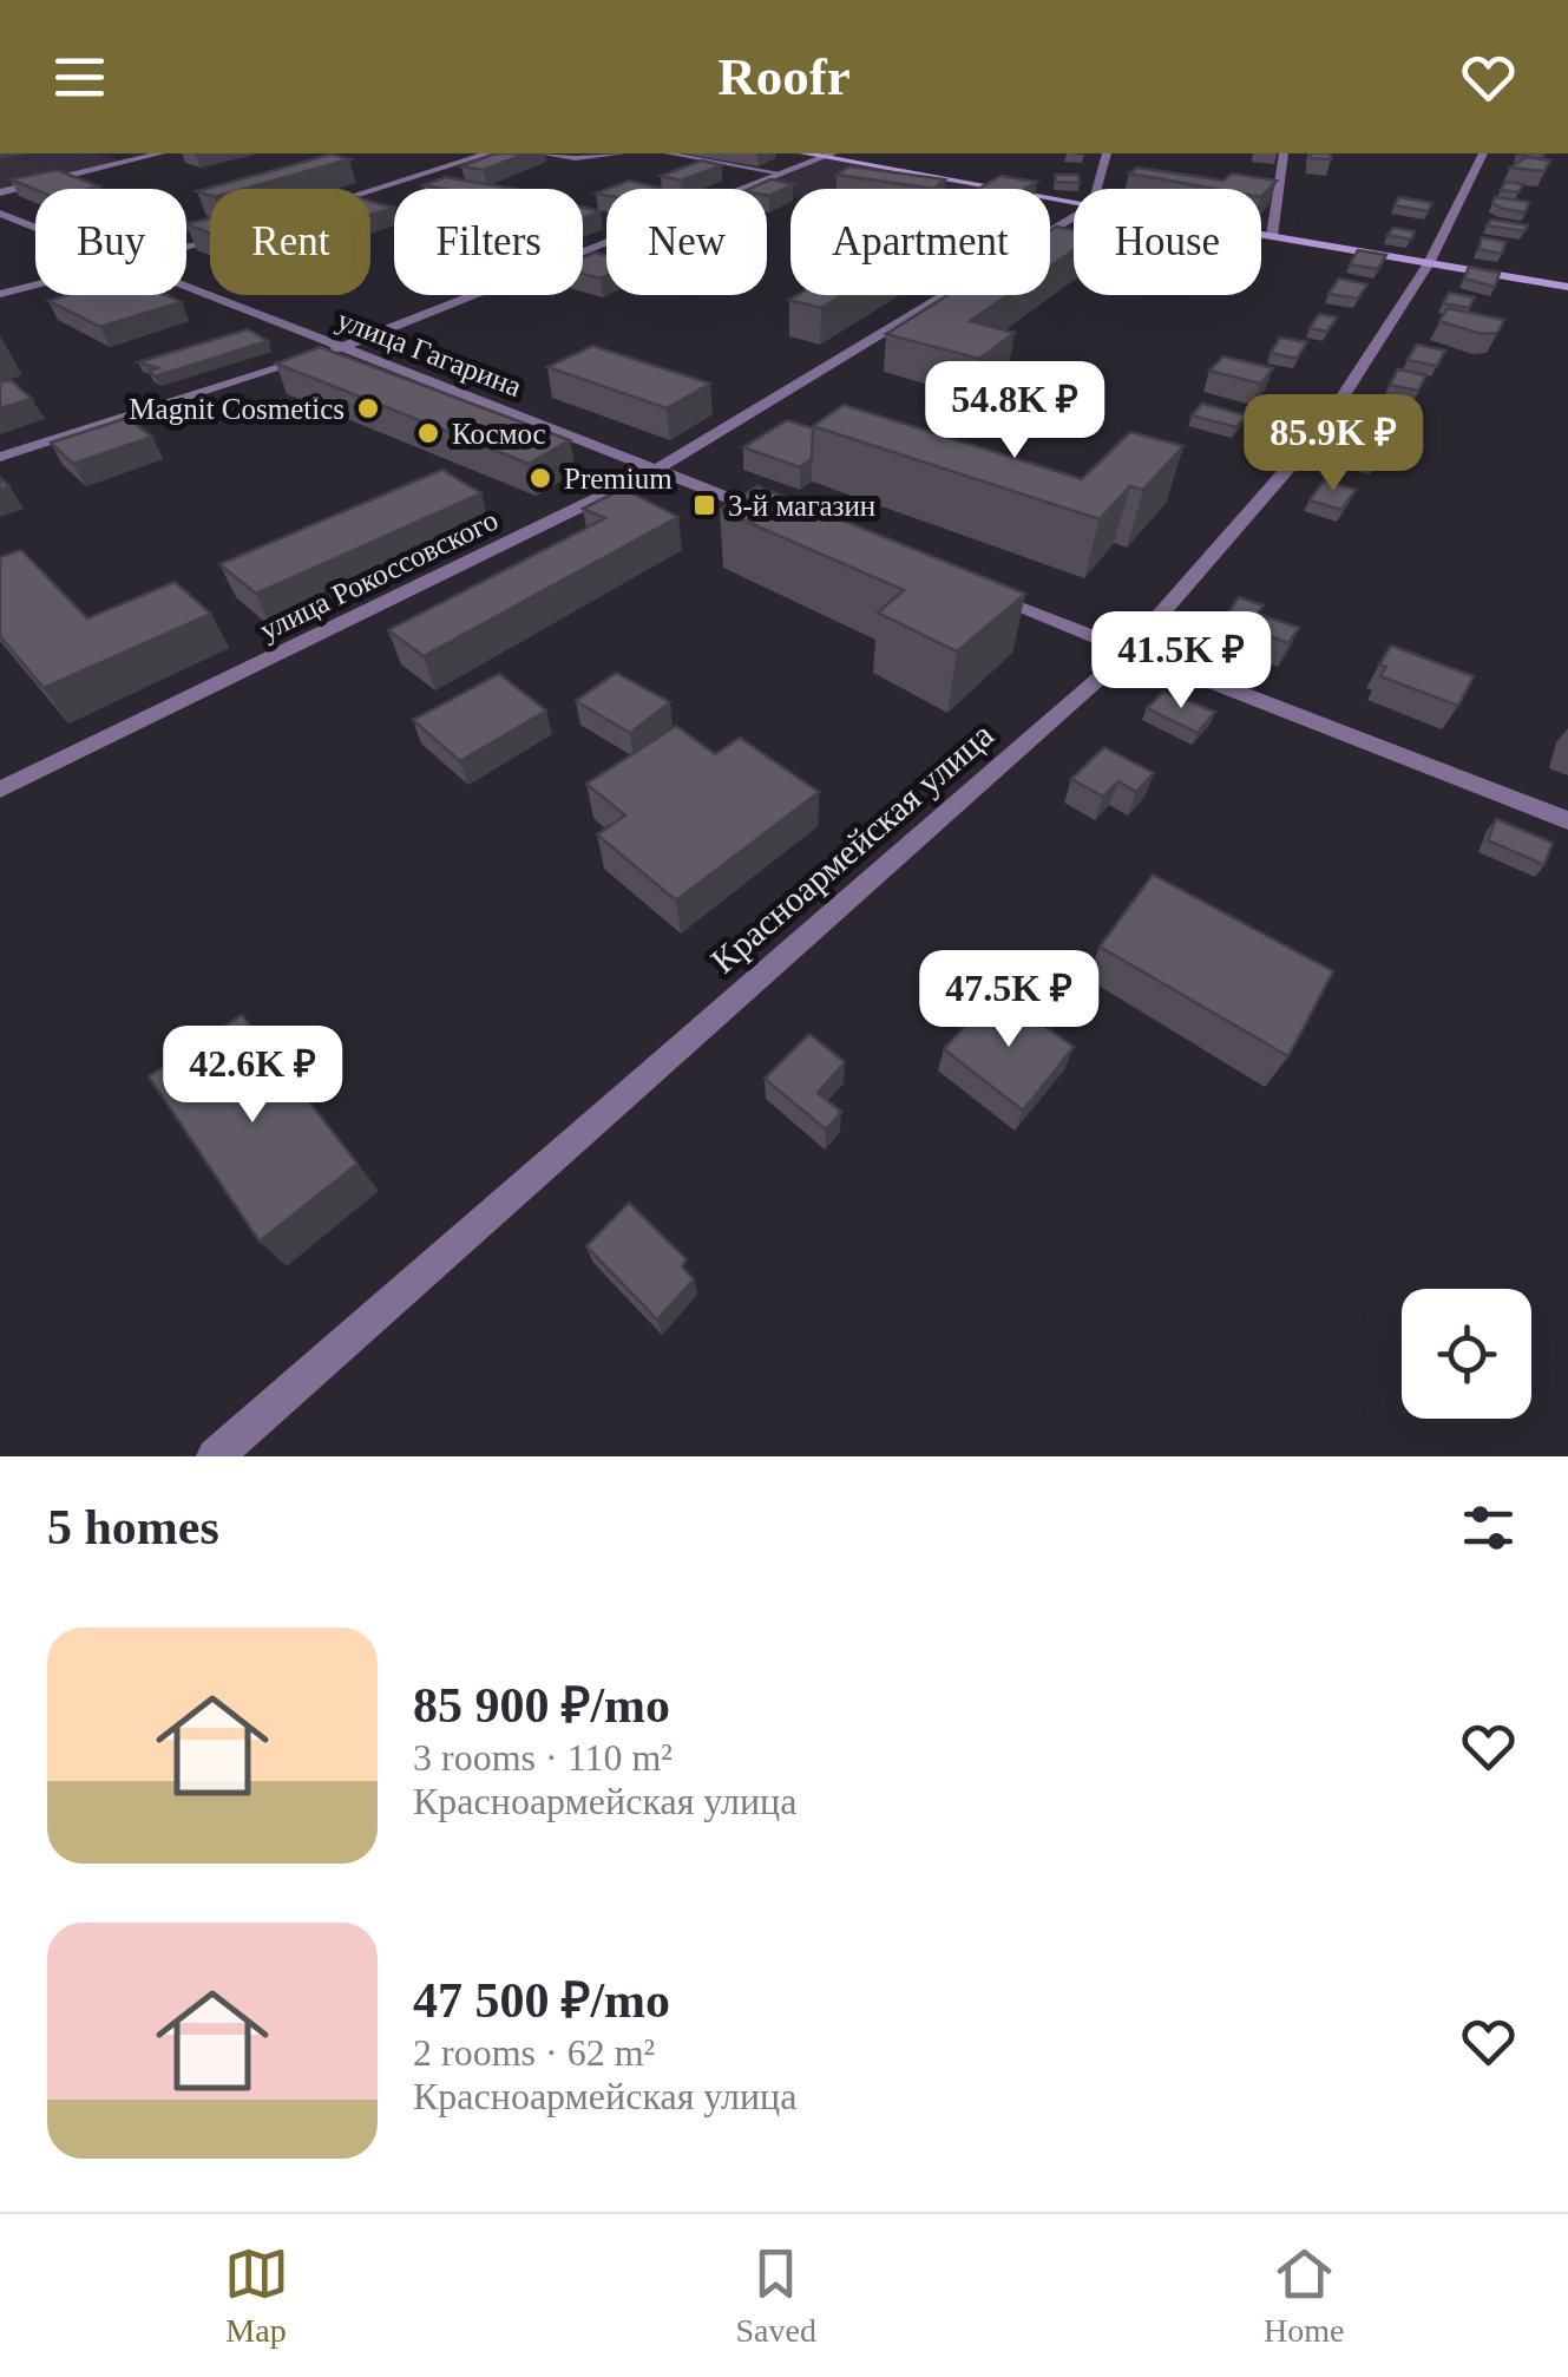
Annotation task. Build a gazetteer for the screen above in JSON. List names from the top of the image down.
{
  "streets": {
    "street": ["улица Гагарина", "улица Рокоссовского", "Красноармейская улица"]
  },
  "crossings": [
    ["улица Гагарина", "улица Рокоссовского"]
  ],
  "places": {
    "other": ["Magnit Cosmetics", "Космос", "Premium"],
    "transit": ["3-й магазин"]
  },
  "page": {
    "header": "Roofr",
    "chip": [
      "Buy",
      "Rent",
      "Filters",
      "New",
      "Apartment",
      "House"
    ],
    "price": [
      "54.8K ₽",
      "85.9K ₽",
      "41.5K ₽",
      "47.5K ₽",
      "42.6K ₽"
    ],
    "heading": "5 homes",
    "list": [
      {
        "name": "85 900 ₽/mo",
        "note": "3 rooms · 110 m² · Красноармейская улица"
      },
      {
        "name": "47 500 ₽/mo",
        "note": "2 rooms · 62 m² · Красноармейская улица"
      }
    ],
    "tabs": ["Map", "Saved", "Home"]
  }
}
